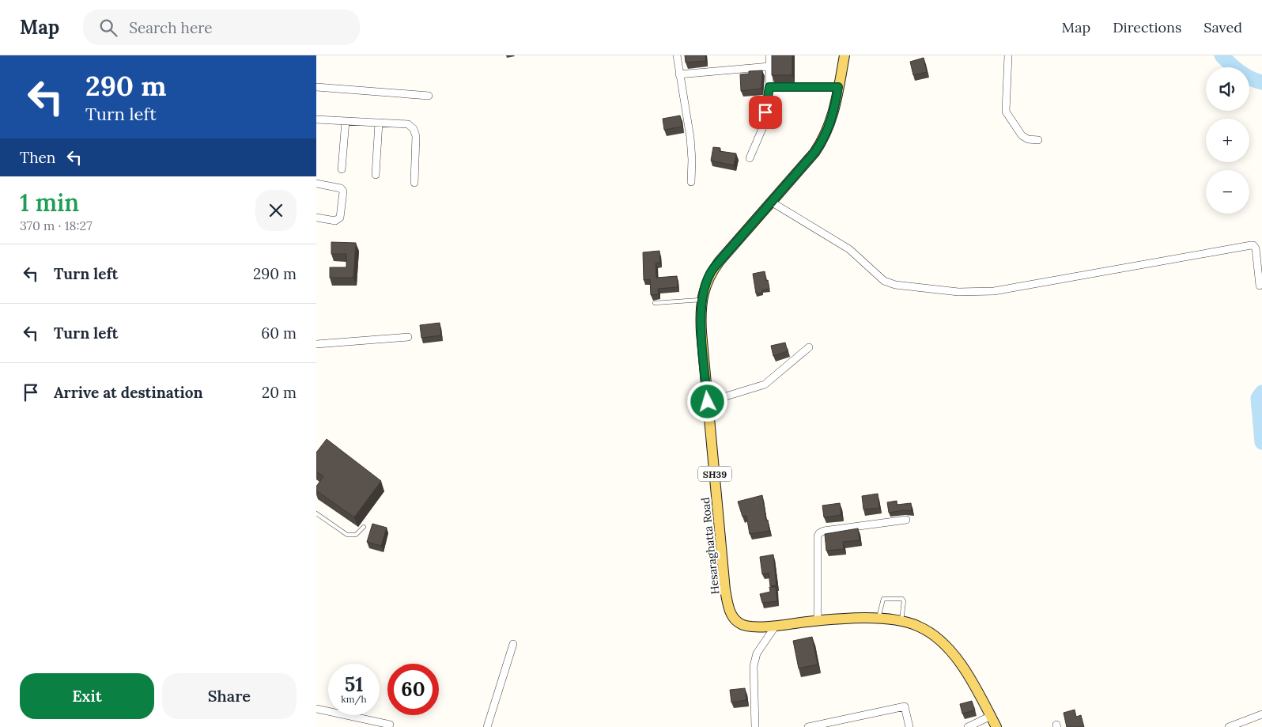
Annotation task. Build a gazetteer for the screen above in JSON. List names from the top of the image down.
{
  "streets": {
    "main road": ["SH39", "Hesaraghatta Road"]
  },
  "page": {
    "header": "Map",
    "search": "Search here",
    "nav": ["Map", "Directions", "Saved"],
    "turn": ["290 m", "Turn left"],
    "map_buttons": ["+", "−"],
    "then": "Then",
    "heading": ["1 min", "370 m · 18:27"],
    "list": [
      {
        "name": "Turn left",
        "value": "290 m"
      },
      {
        "name": "Turn left",
        "value": "60 m"
      },
      {
        "name": "Arrive at destination",
        "value": "20 m"
      }
    ],
    "speed": "51 km/h",
    "limit": "60",
    "buttons": ["Exit", "Share"]
  }
}
